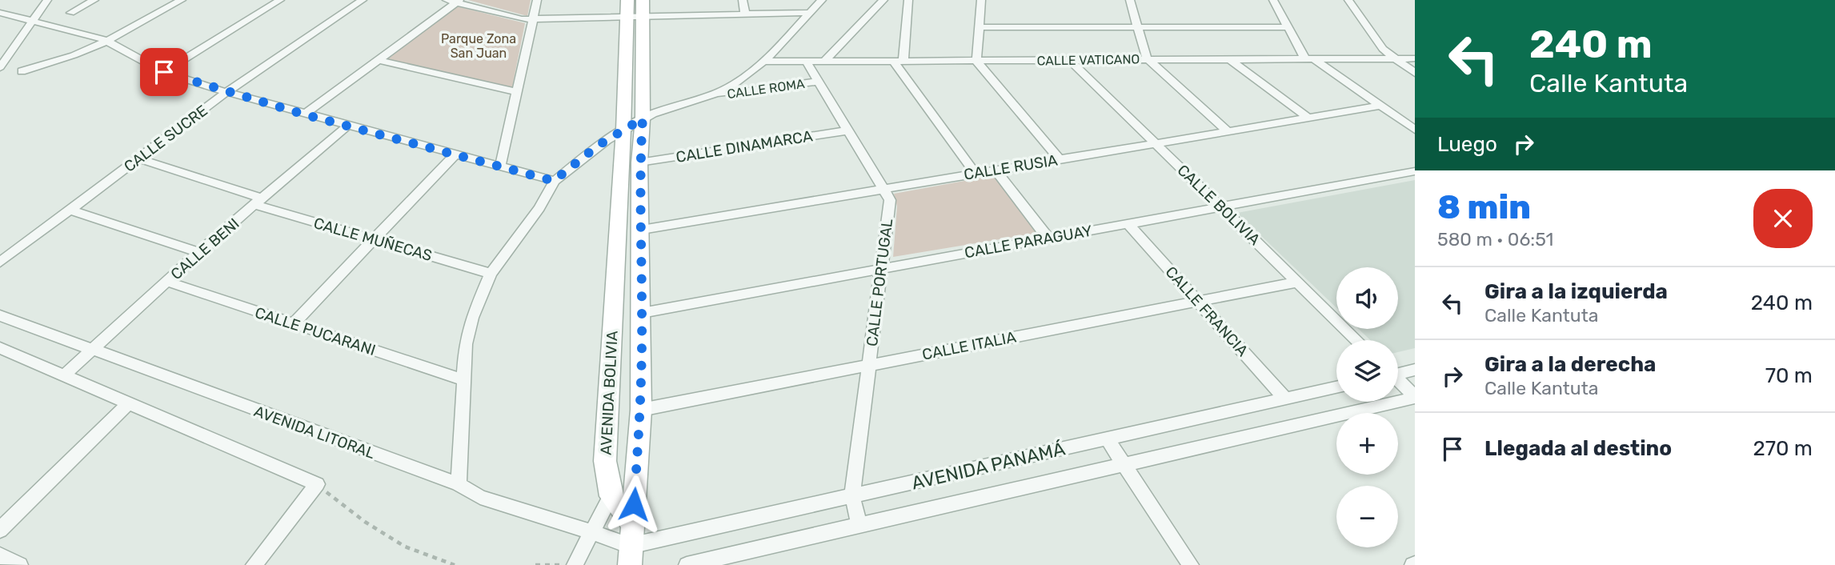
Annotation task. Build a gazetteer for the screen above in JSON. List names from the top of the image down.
{
  "streets": {
    "street": [
      "CALLE VATICANO",
      "CALLE ROMA",
      "CALLE SUCRE",
      "CALLE DINAMARCA",
      "CALLE RUSIA",
      "CALLE BOLIVIA",
      "CALLE MUÑECAS",
      "CALLE PARAGUAY",
      "CALLE BENI",
      "CALLE PORTUGAL",
      "CALLE FRANCIA",
      "CALLE PUCARANI",
      "CALLE ITALIA",
      "AVENIDA BOLIVIA",
      "AVENIDA LITORAL",
      "AVENIDA PANAMÁ"
    ]
  },
  "crossings": [
    ["CALLE VATICANO", "CALLE BOLIVIA"],
    ["CALLE VATICANO", "CALLE PORTUGAL"],
    ["CALLE ROMA", "CALLE PORTUGAL"],
    ["CALLE SUCRE", "CALLE MUÑECAS"],
    ["CALLE DINAMARCA", "CALLE PORTUGAL"],
    ["CALLE DINAMARCA", "AVENIDA BOLIVIA"],
    ["CALLE RUSIA", "CALLE BOLIVIA"],
    ["CALLE RUSIA", "CALLE PORTUGAL"],
    ["CALLE RUSIA", "AVENIDA BOLIVIA"],
    ["CALLE BOLIVIA", "CALLE PARAGUAY"],
    ["CALLE BOLIVIA", "CALLE ITALIA"],
    ["CALLE MUÑECAS", "CALLE BENI"],
    ["CALLE PARAGUAY", "CALLE PORTUGAL"],
    ["CALLE PARAGUAY", "CALLE FRANCIA"],
    ["CALLE PARAGUAY", "AVENIDA BOLIVIA"],
    ["CALLE BENI", "CALLE PUCARANI"],
    ["CALLE BENI", "AVENIDA LITORAL"],
    ["CALLE PORTUGAL", "CALLE ITALIA"],
    ["CALLE PORTUGAL", "AVENIDA PANAMÁ"],
    ["CALLE FRANCIA", "CALLE ITALIA"],
    ["CALLE FRANCIA", "AVENIDA PANAMÁ"],
    ["CALLE ITALIA", "AVENIDA BOLIVIA"],
    ["AVENIDA BOLIVIA", "AVENIDA LITORAL"],
    ["AVENIDA BOLIVIA", "AVENIDA PANAMÁ"],
    ["AVENIDA LITORAL", "AVENIDA PANAMÁ"]
  ],
  "parks": ["Parque Zona San Juan"],
  "page": {
    "turn": ["240 m", "Calle Kantuta"],
    "then": "Luego",
    "heading": ["8 min", "580 m · 06:51"],
    "list": [
      {
        "name": "Gira a la izquierda",
        "note": "Calle Kantuta",
        "value": "240 m"
      },
      {
        "name": "Gira a la derecha",
        "note": "Calle Kantuta",
        "value": "70 m"
      },
      {
        "name": "Llegada al destino",
        "value": "270 m"
      }
    ],
    "map_buttons": ["+", "−"]
  }
}
